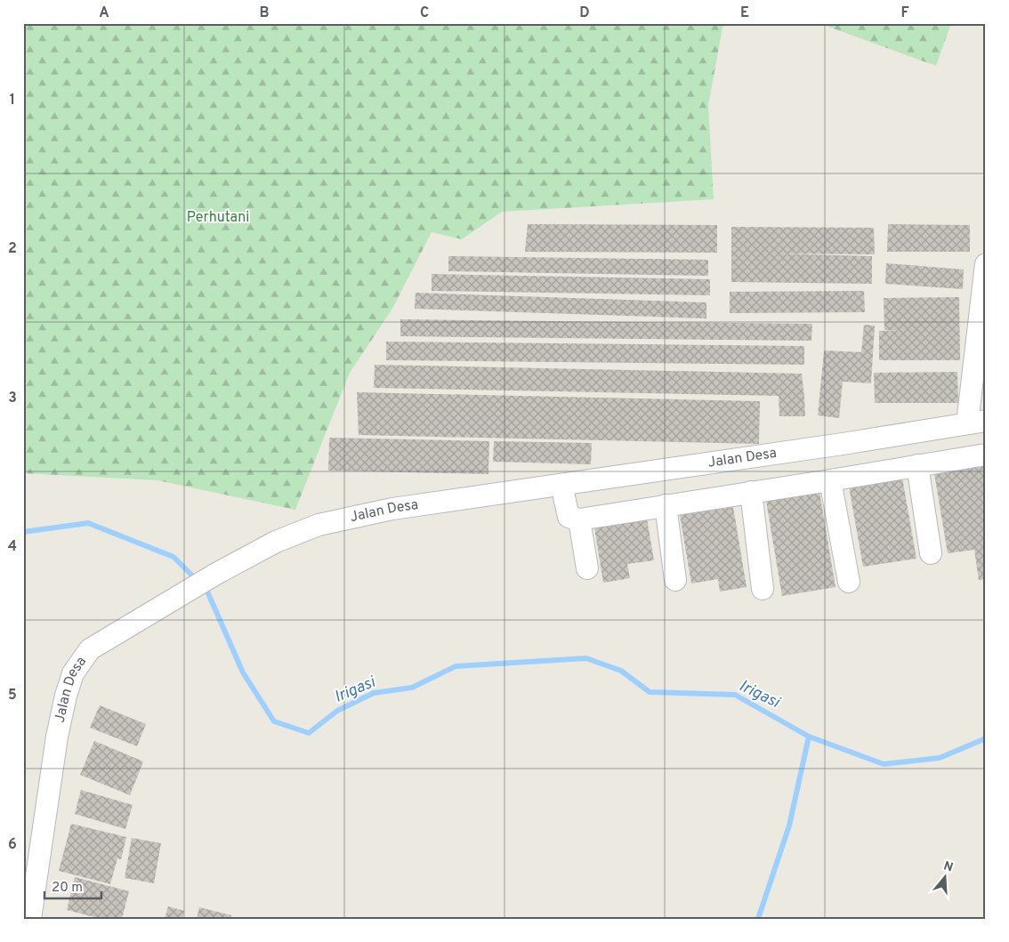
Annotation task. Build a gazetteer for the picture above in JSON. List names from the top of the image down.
{
  "streets": {
    "street": ["Jalan Desa"]
  },
  "water": ["Irigasi"],
  "parks": ["Perhutani"],
  "scale_bar": "20 m",
  "north": "top",
  "grid": {
    "columns": [
      "A",
      "B",
      "C",
      "D",
      "E",
      "F"
    ],
    "rows": [
      "1",
      "2",
      "3",
      "4",
      "5",
      "6"
    ]
  }
}
